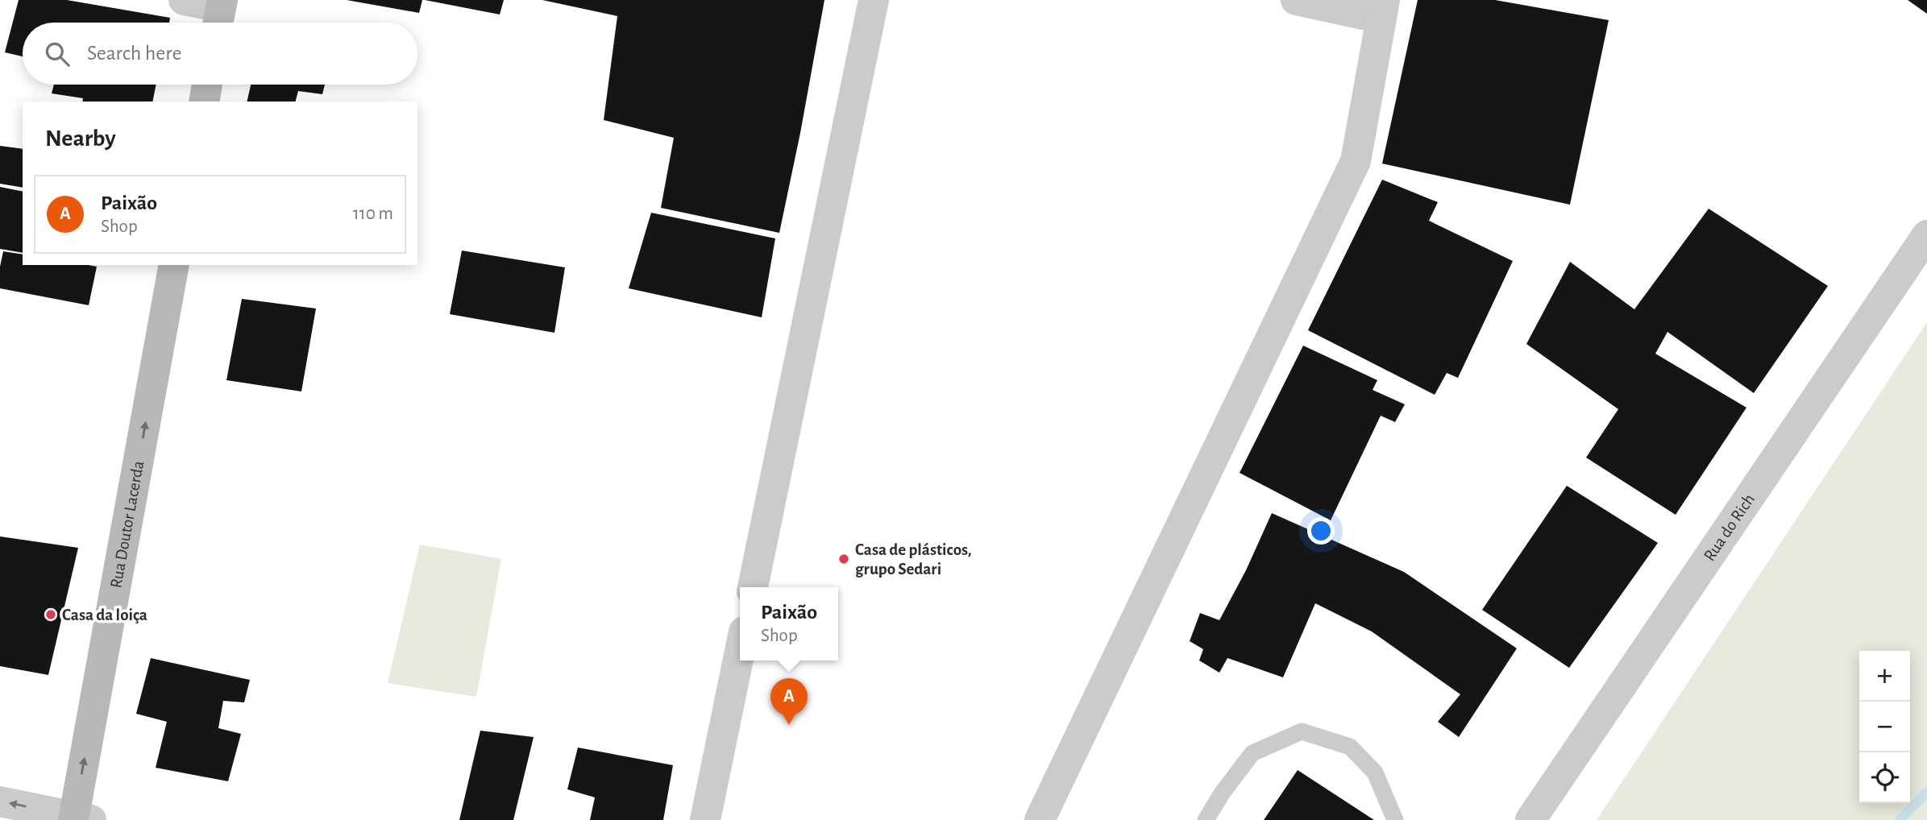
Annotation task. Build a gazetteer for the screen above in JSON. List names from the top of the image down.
{
  "streets": {
    "main road": ["Rua Doutor Lacerda"],
    "street": ["Rua do Rich"]
  },
  "one_way": ["Rua Doutor Lacerda"],
  "places": ["Casa de plásticos, grupo Sedari", "Casa da loiça"],
  "page": {
    "search": "Search here",
    "heading": "Nearby",
    "list": [
      {
        "mark": "A",
        "name": "Paixão",
        "note": "Shop",
        "value": "110 m"
      }
    ],
    "popup": ["Paixão", "Shop"],
    "map_buttons": ["+", "−"],
    "pins": "A"
  }
}
